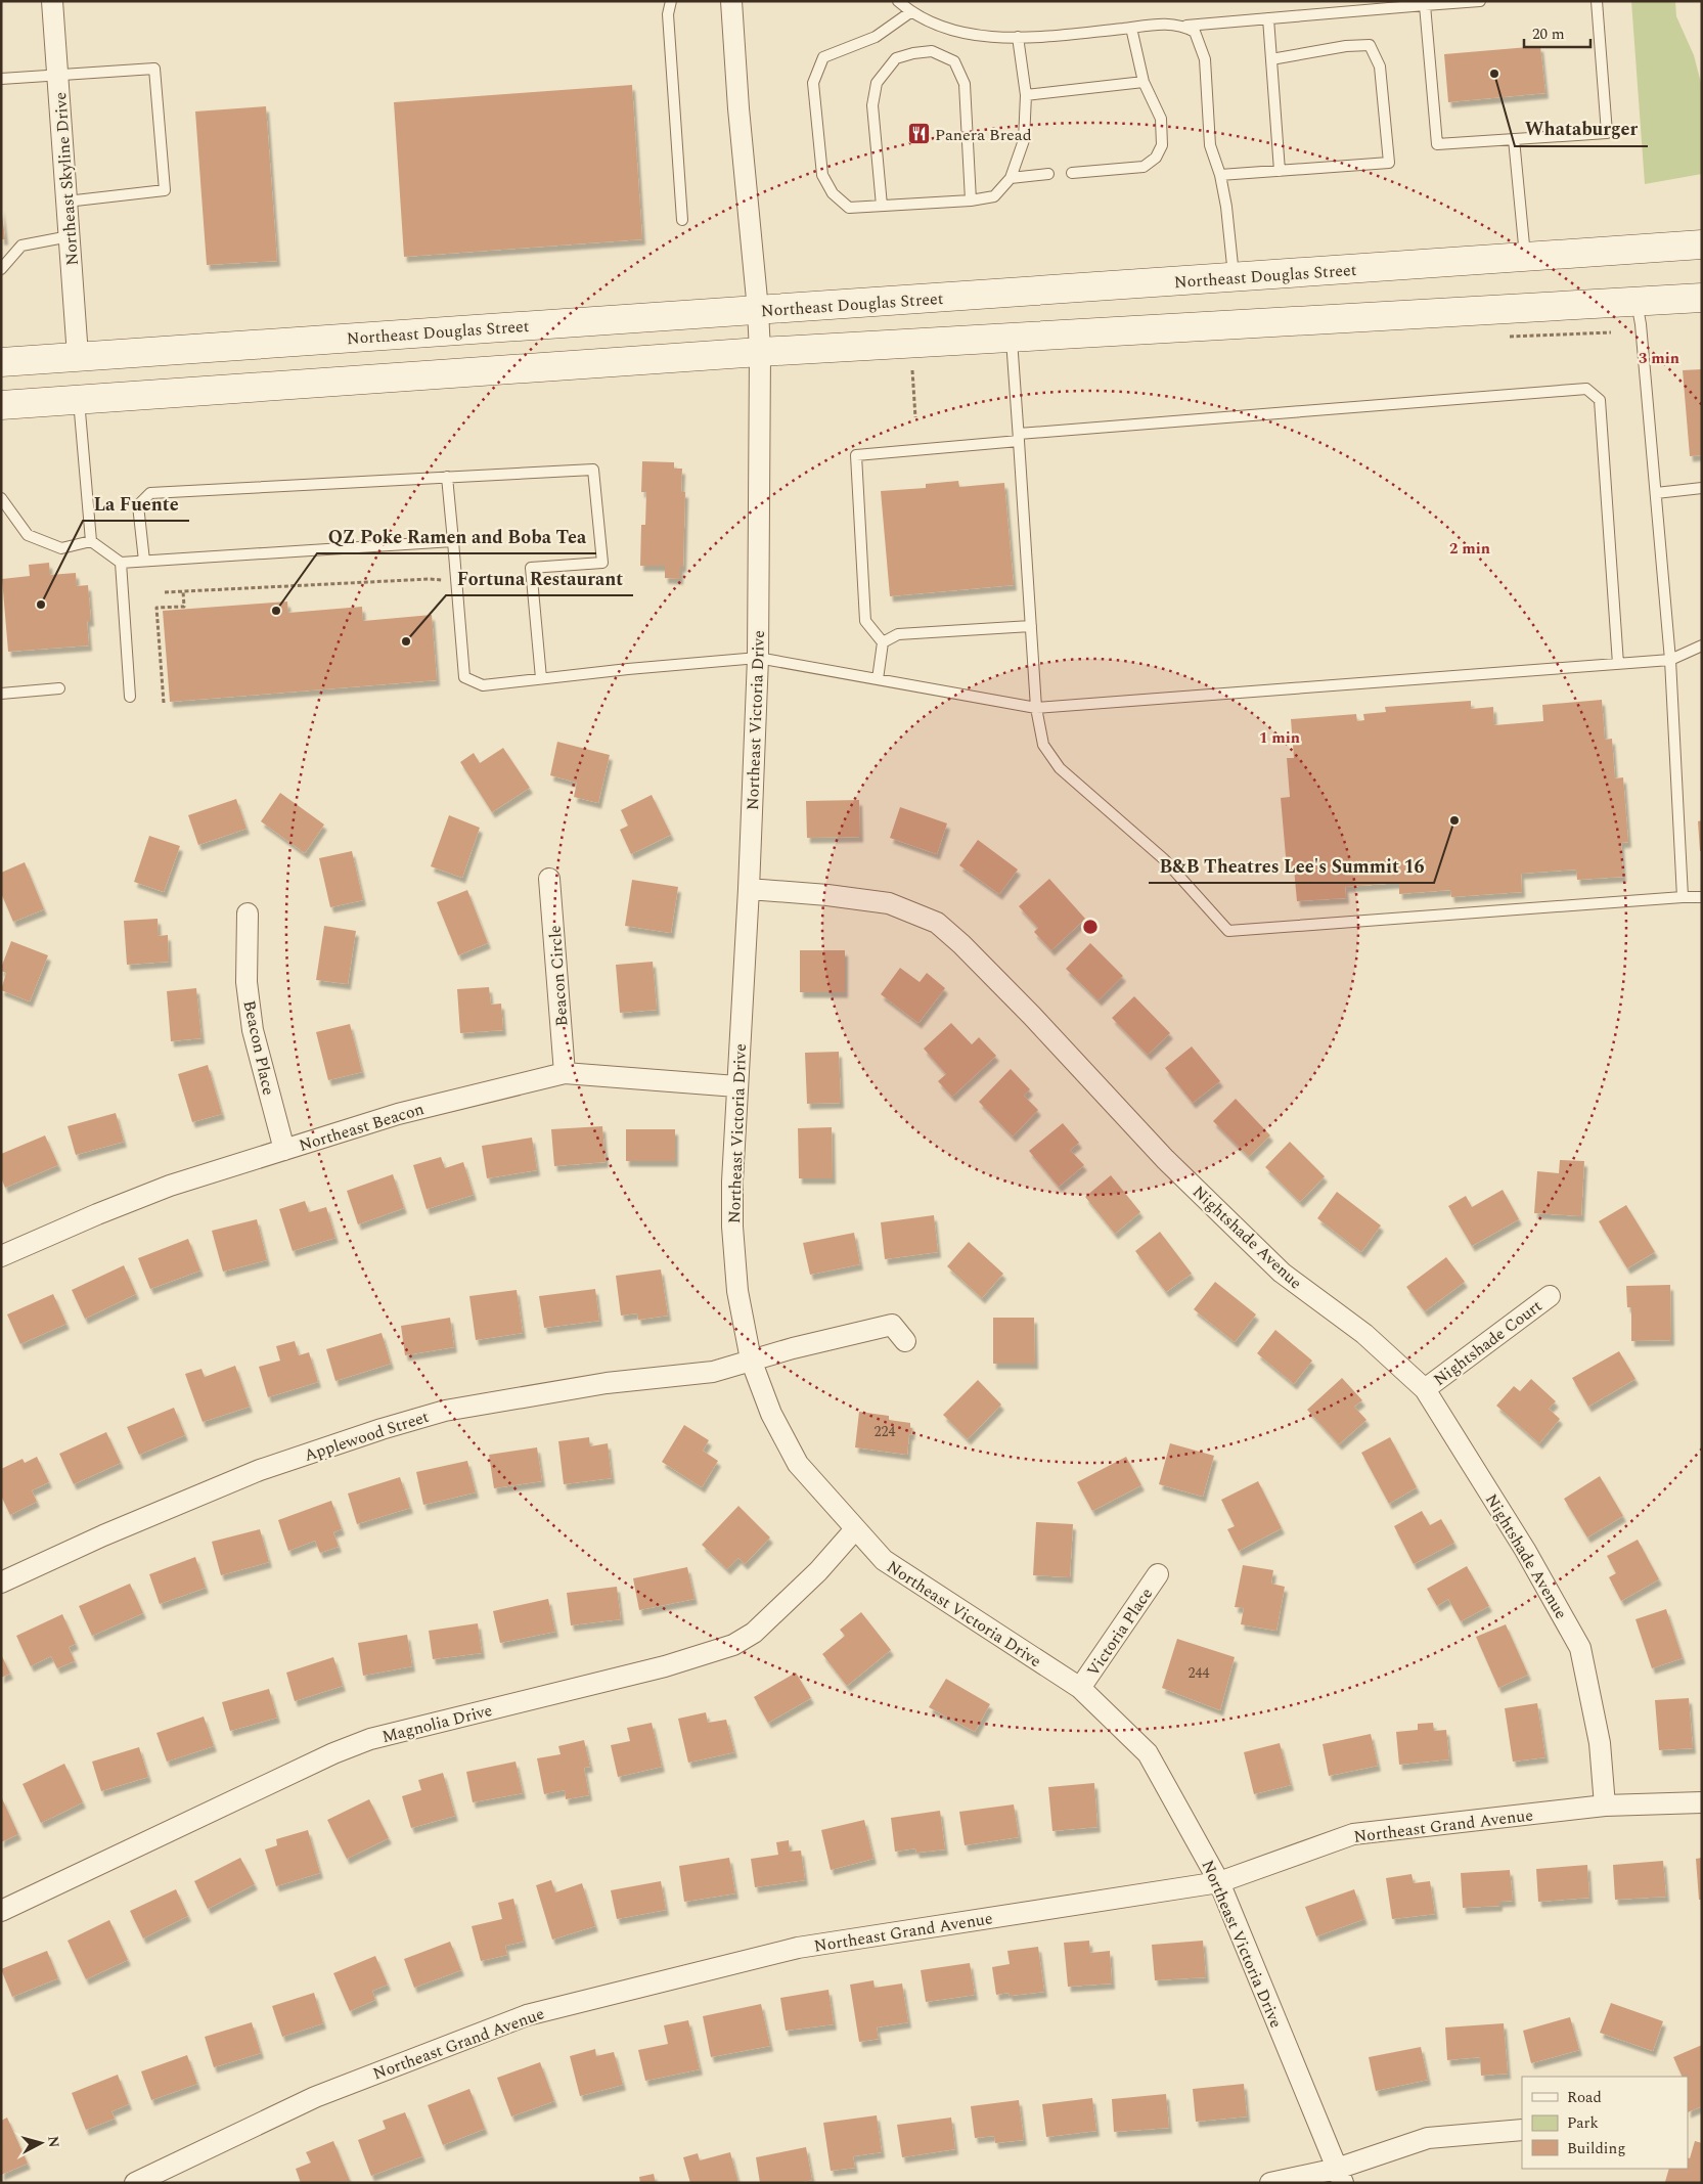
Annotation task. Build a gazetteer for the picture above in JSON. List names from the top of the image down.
{
  "streets": {
    "main road": ["Northeast Douglas Street"],
    "street": [
      "Northeast Skyline Drive",
      "Northeast Victoria Drive",
      "Beacon Circle",
      "Beacon Place",
      "Northeast Beacon",
      "Nightshade Avenue",
      "Nightshade Court",
      "Applewood Street",
      "Victoria Place",
      "Magnolia Drive",
      "Northeast Grand Avenue"
    ]
  },
  "crossings": [
    ["Northeast Skyline Drive", "Northeast Douglas Street"],
    ["Northeast Douglas Street", "Northeast Victoria Drive"],
    ["Northeast Victoria Drive", "Northeast Beacon"],
    ["Northeast Victoria Drive", "Nightshade Avenue"],
    ["Northeast Victoria Drive", "Applewood Street"],
    ["Northeast Victoria Drive", "Victoria Place"],
    ["Northeast Victoria Drive", "Magnolia Drive"],
    ["Northeast Victoria Drive", "Northeast Grand Avenue"],
    ["Beacon Circle", "Northeast Beacon"],
    ["Beacon Place", "Northeast Beacon"],
    ["Nightshade Avenue", "Nightshade Court"],
    ["Nightshade Avenue", "Northeast Grand Avenue"]
  ],
  "places": {
    "other": [
      "Whataburger",
      "La Fuente",
      "QZ Poke Ramen and Boba Tea",
      "Fortuna Restaurant",
      "B&B Theatres Lee's Summit 16"
    ],
    "restaurant": ["Panera Bread"]
  },
  "house_numbers": ["224", "244"],
  "legend": ["Road", "Park", "Building"],
  "scale_bar": "20 m",
  "north": "right",
  "rings": ["3 min", "2 min", "1 min"]
}
